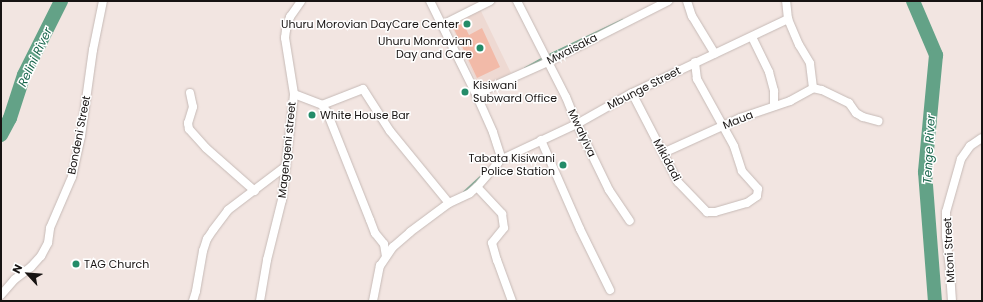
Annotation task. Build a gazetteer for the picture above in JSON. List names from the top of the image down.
{
  "streets": {
    "street": [
      "Mwaisaka",
      "Mbunge Street",
      "Maua",
      "Mwalyiva",
      "Bondeni Street",
      "Magengeni street",
      "Mikidadi",
      "Mtoni Street"
    ]
  },
  "crossings": [
    ["Mwaisaka", "Mwalyiva"],
    ["Mbunge Street", "Mwalyiva"],
    ["Mbunge Street", "Mikidadi"],
    ["Maua", "Mikidadi"]
  ],
  "water": ["Relini River", "Tenge River"],
  "places": [
    "Uhuru Morovian DayCare Center",
    "Uhuru Monravian Day and Care",
    "Kisiwani Subward Office",
    "White House Bar",
    "Tabata Kisiwani Police Station",
    "TAG Church"
  ],
  "north": "top left"
}
